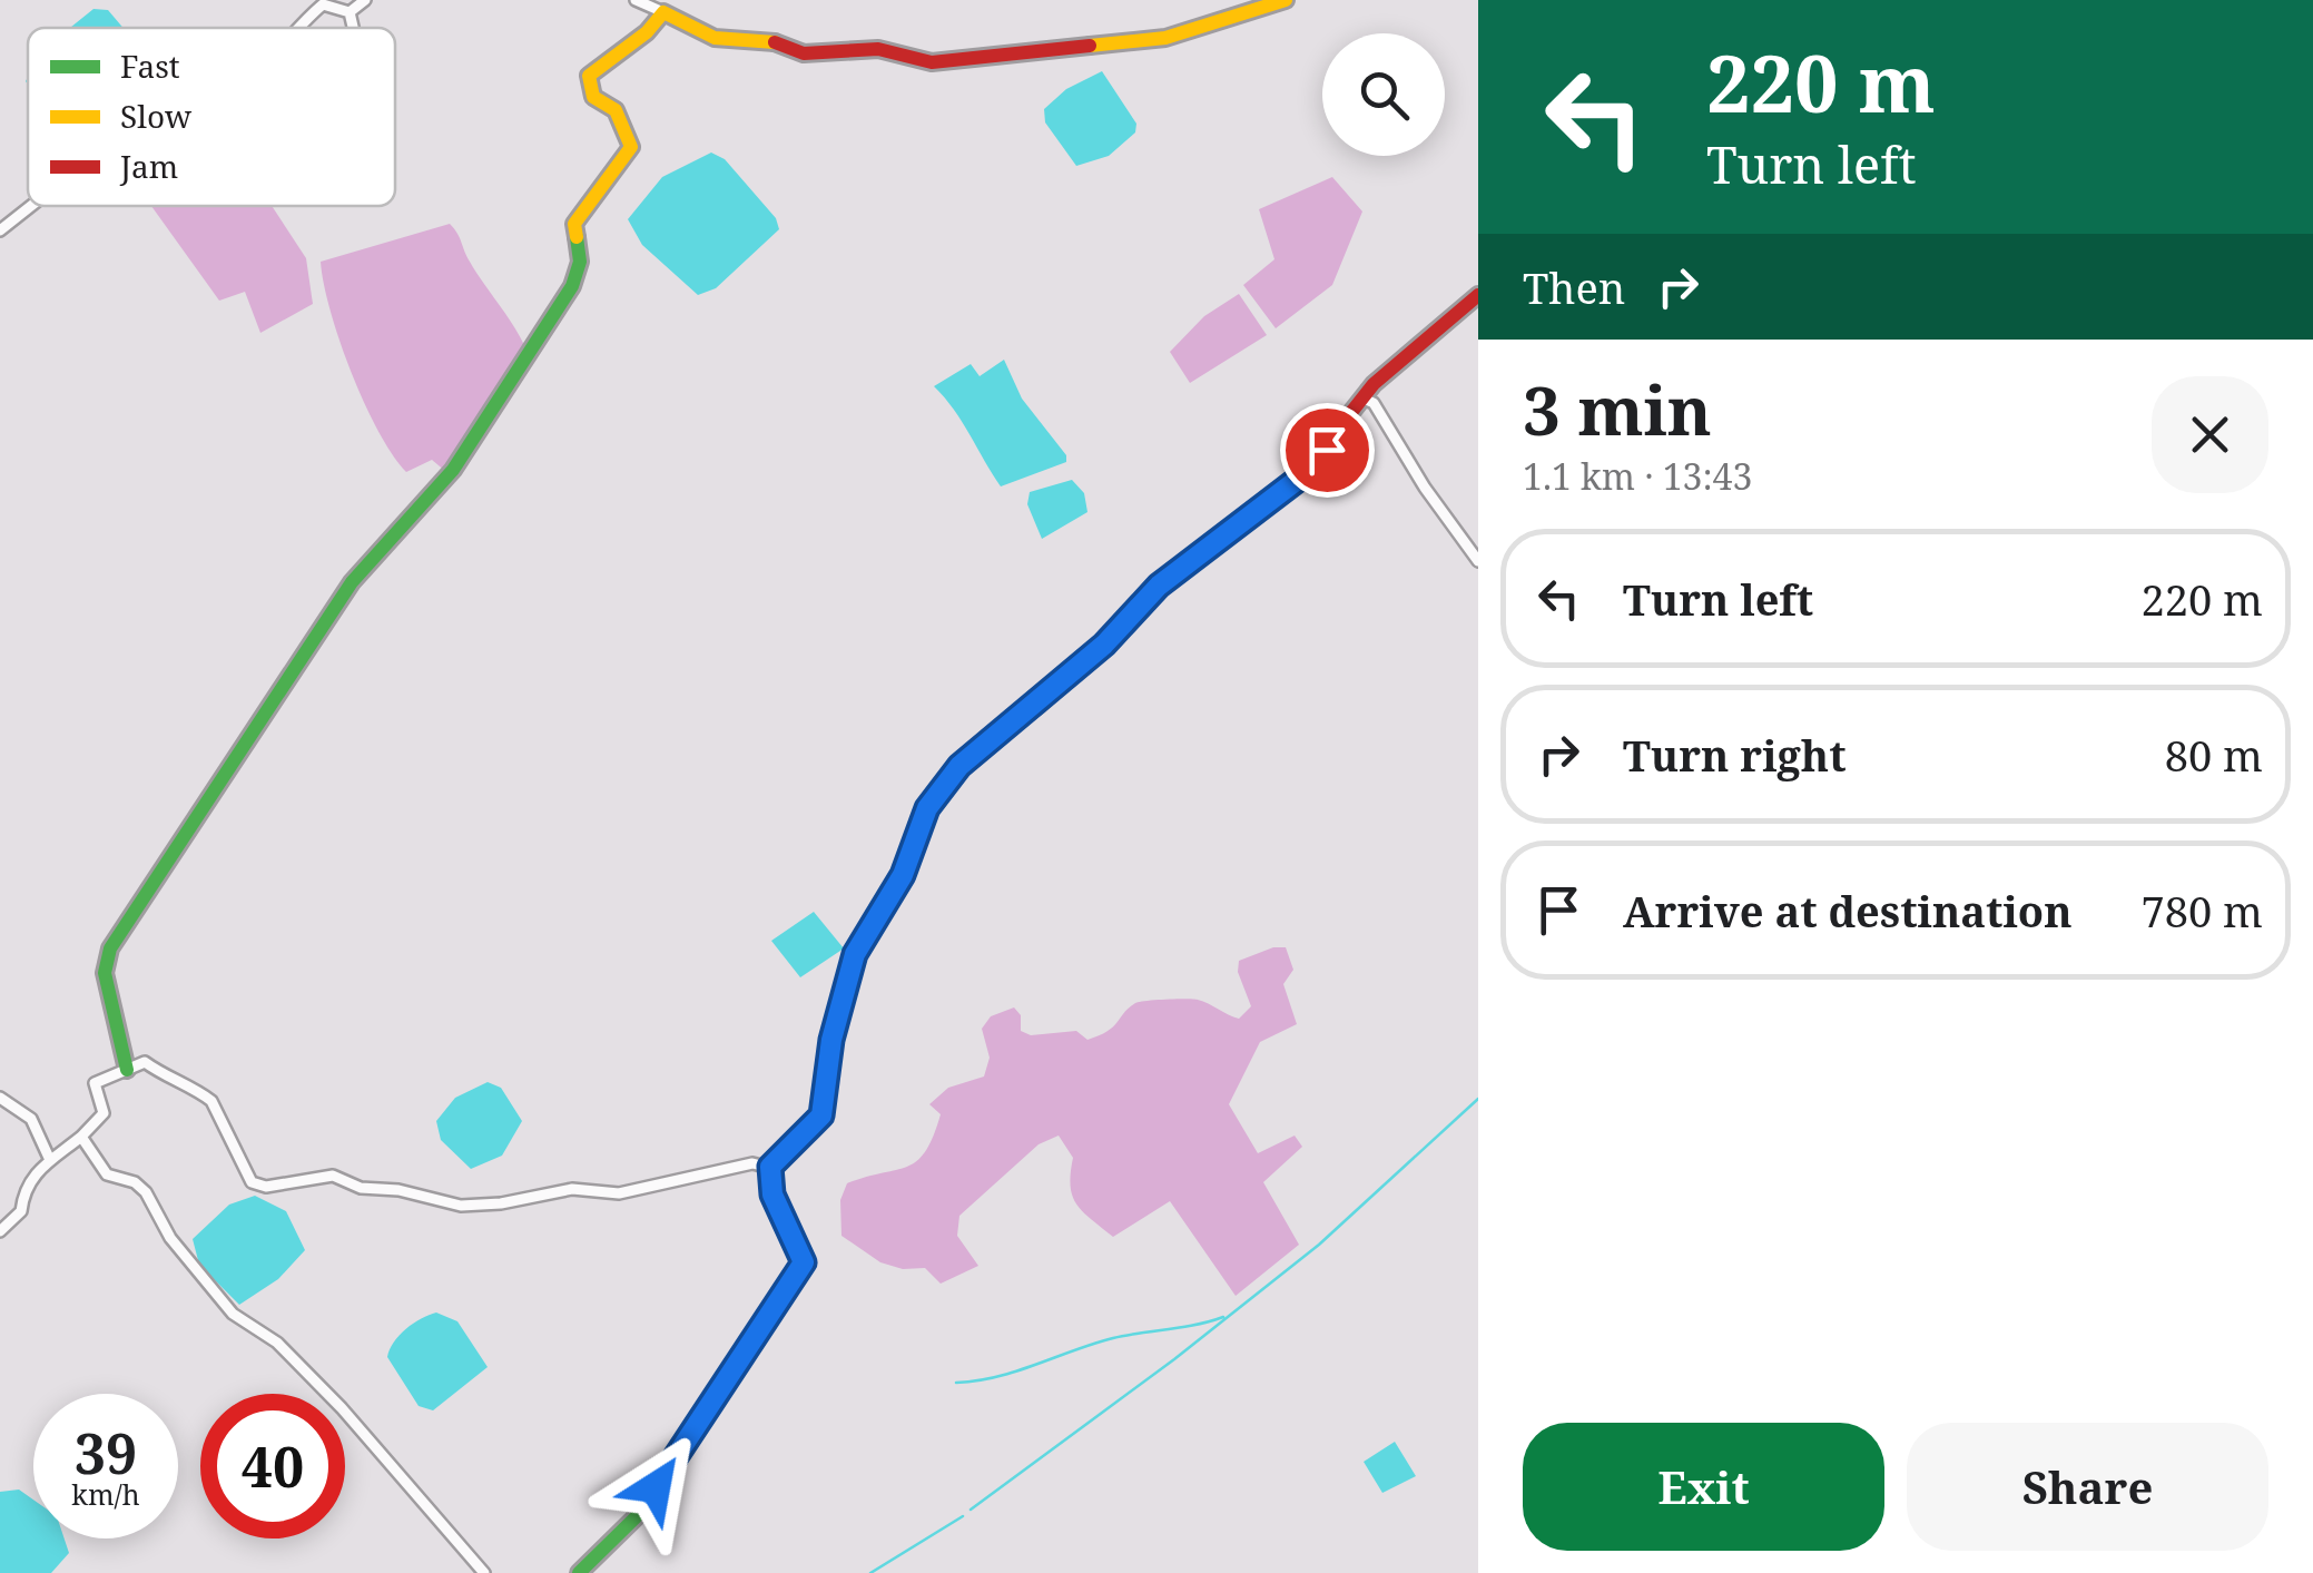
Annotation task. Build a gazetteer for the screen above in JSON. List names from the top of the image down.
{
  "legend": ["Fast", "Slow", "Jam"],
  "page": {
    "turn": ["220 m", "Turn left"],
    "then": "Then",
    "heading": ["3 min", "1.1 km · 13:43"],
    "list": [
      {
        "name": "Turn left",
        "value": "220 m"
      },
      {
        "name": "Turn right",
        "value": "80 m"
      },
      {
        "name": "Arrive at destination",
        "value": "780 m"
      }
    ],
    "speed": "39 km/h",
    "limit": "40",
    "buttons": ["Exit", "Share"]
  }
}
